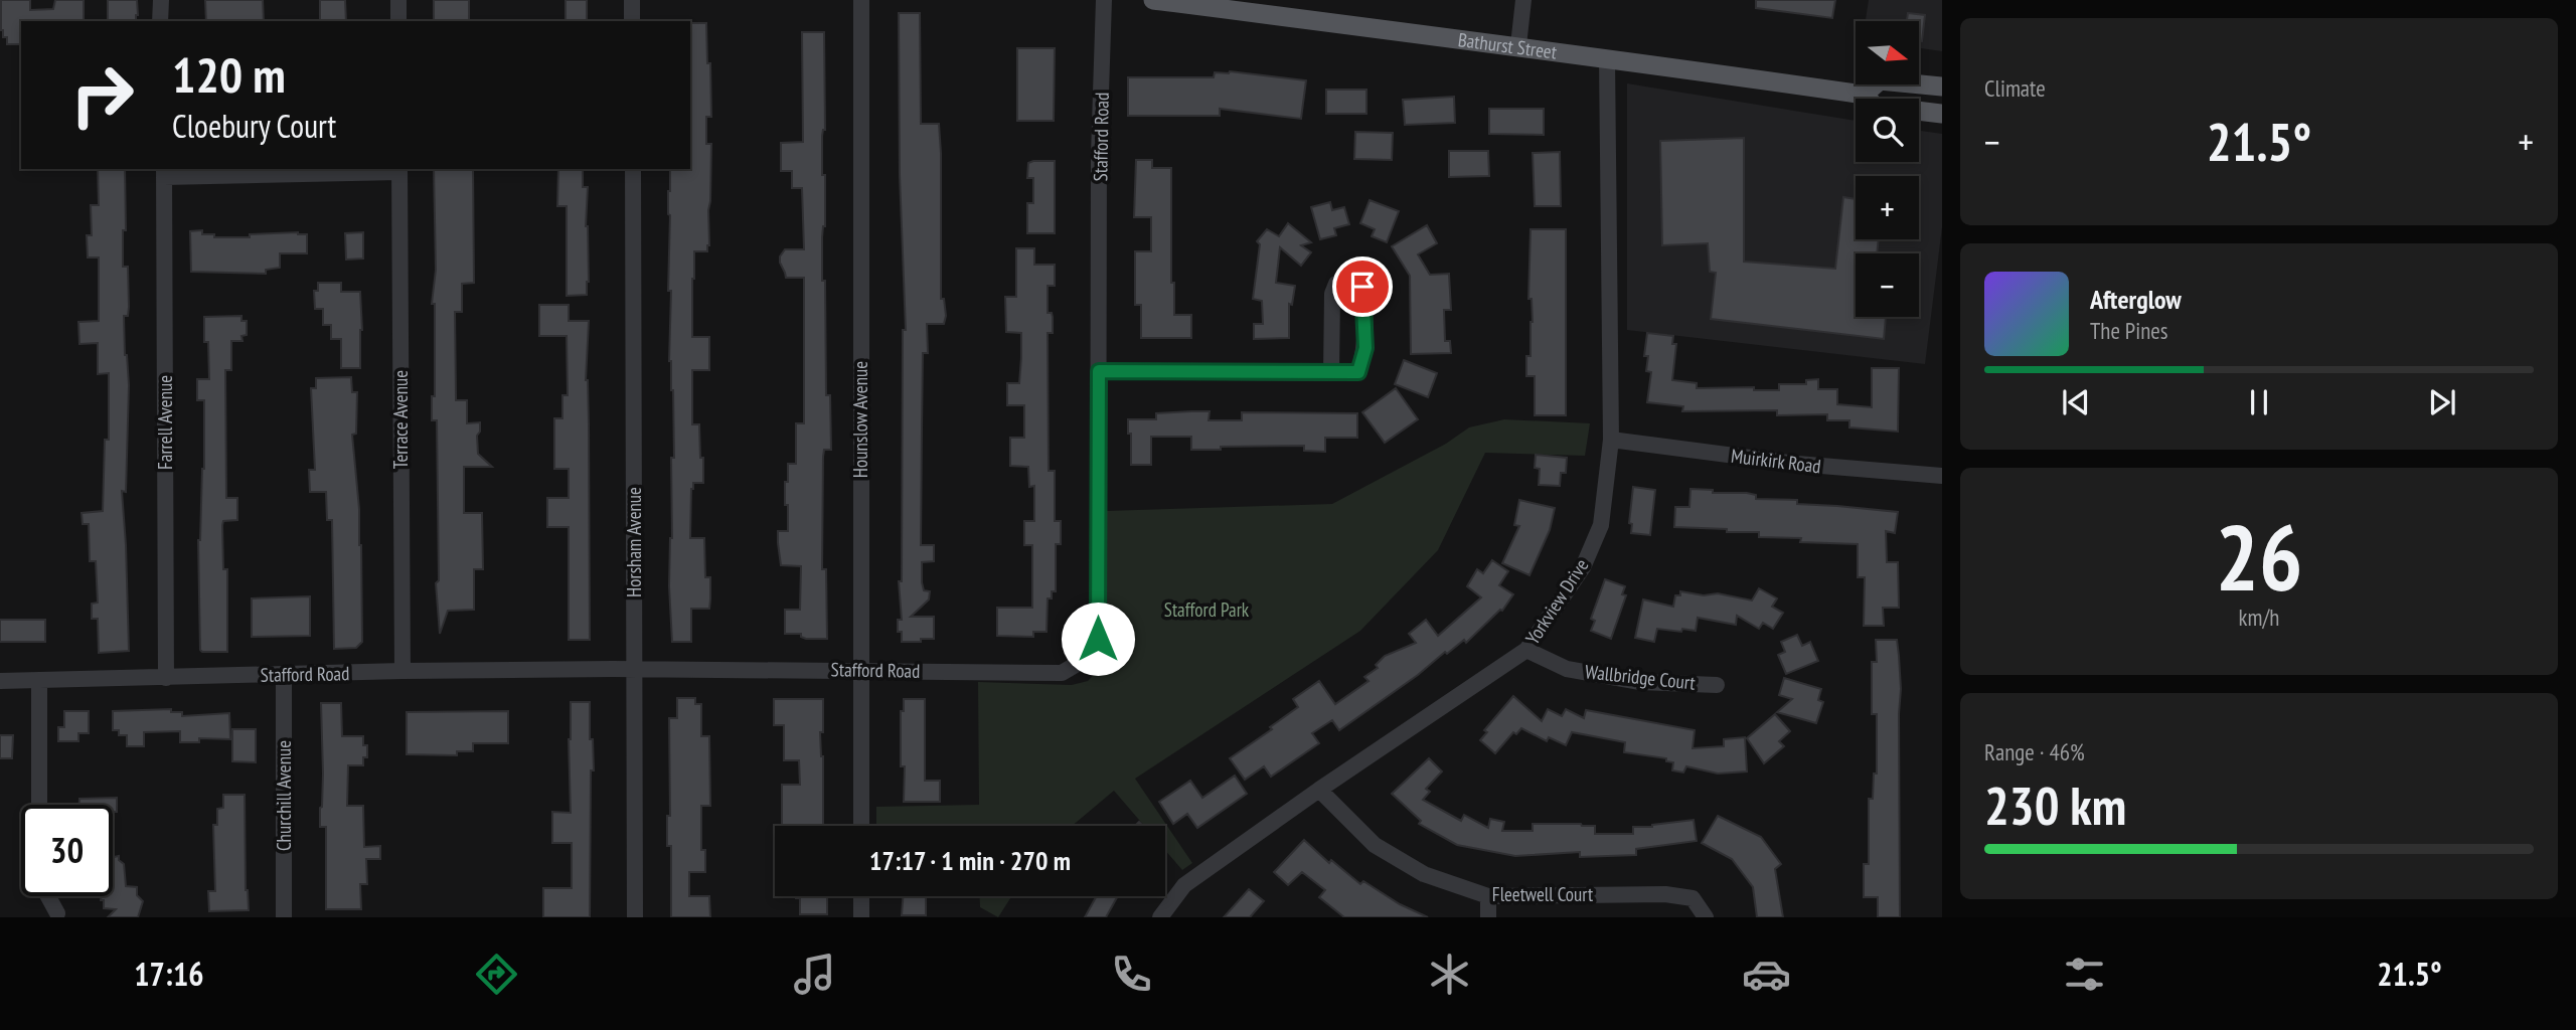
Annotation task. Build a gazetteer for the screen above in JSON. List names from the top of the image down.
{
  "streets": {
    "main road": ["Bathurst Street"],
    "street": [
      "Stafford Road",
      "Terrace Avenue",
      "Hounslow Avenue",
      "Farrell Avenue",
      "Muirkirk Road",
      "Horsham Avenue",
      "Yorkview Drive",
      "Wallbridge Court",
      "Churchill Avenue",
      "Fleetwell Court"
    ]
  },
  "crossings": [
    ["Bathurst Street", "Yorkview Drive"],
    ["Stafford Road", "Terrace Avenue"],
    ["Stafford Road", "Hounslow Avenue"],
    ["Stafford Road", "Farrell Avenue"],
    ["Stafford Road", "Horsham Avenue"],
    ["Stafford Road", "Churchill Avenue"],
    ["Muirkirk Road", "Yorkview Drive"],
    ["Yorkview Drive", "Wallbridge Court"],
    ["Yorkview Drive", "Fleetwell Court"]
  ],
  "parks": ["Stafford Park"],
  "north": "right",
  "page": {
    "tile": [
      "Climate",
      ["26", "km/h"],
      ["Range · 46%", "230 km"]
    ],
    "map_buttons": ["+", "−"],
    "turn": ["120 m", "Cloebury Court"],
    "heat": ["−", "21.5°", "+"],
    "song": ["Afterglow", "The Pines"],
    "limit": "30",
    "trip": "17:17 · 1 min · 270 m",
    "tabs": ["17:16", "21.5°"]
  }
}
